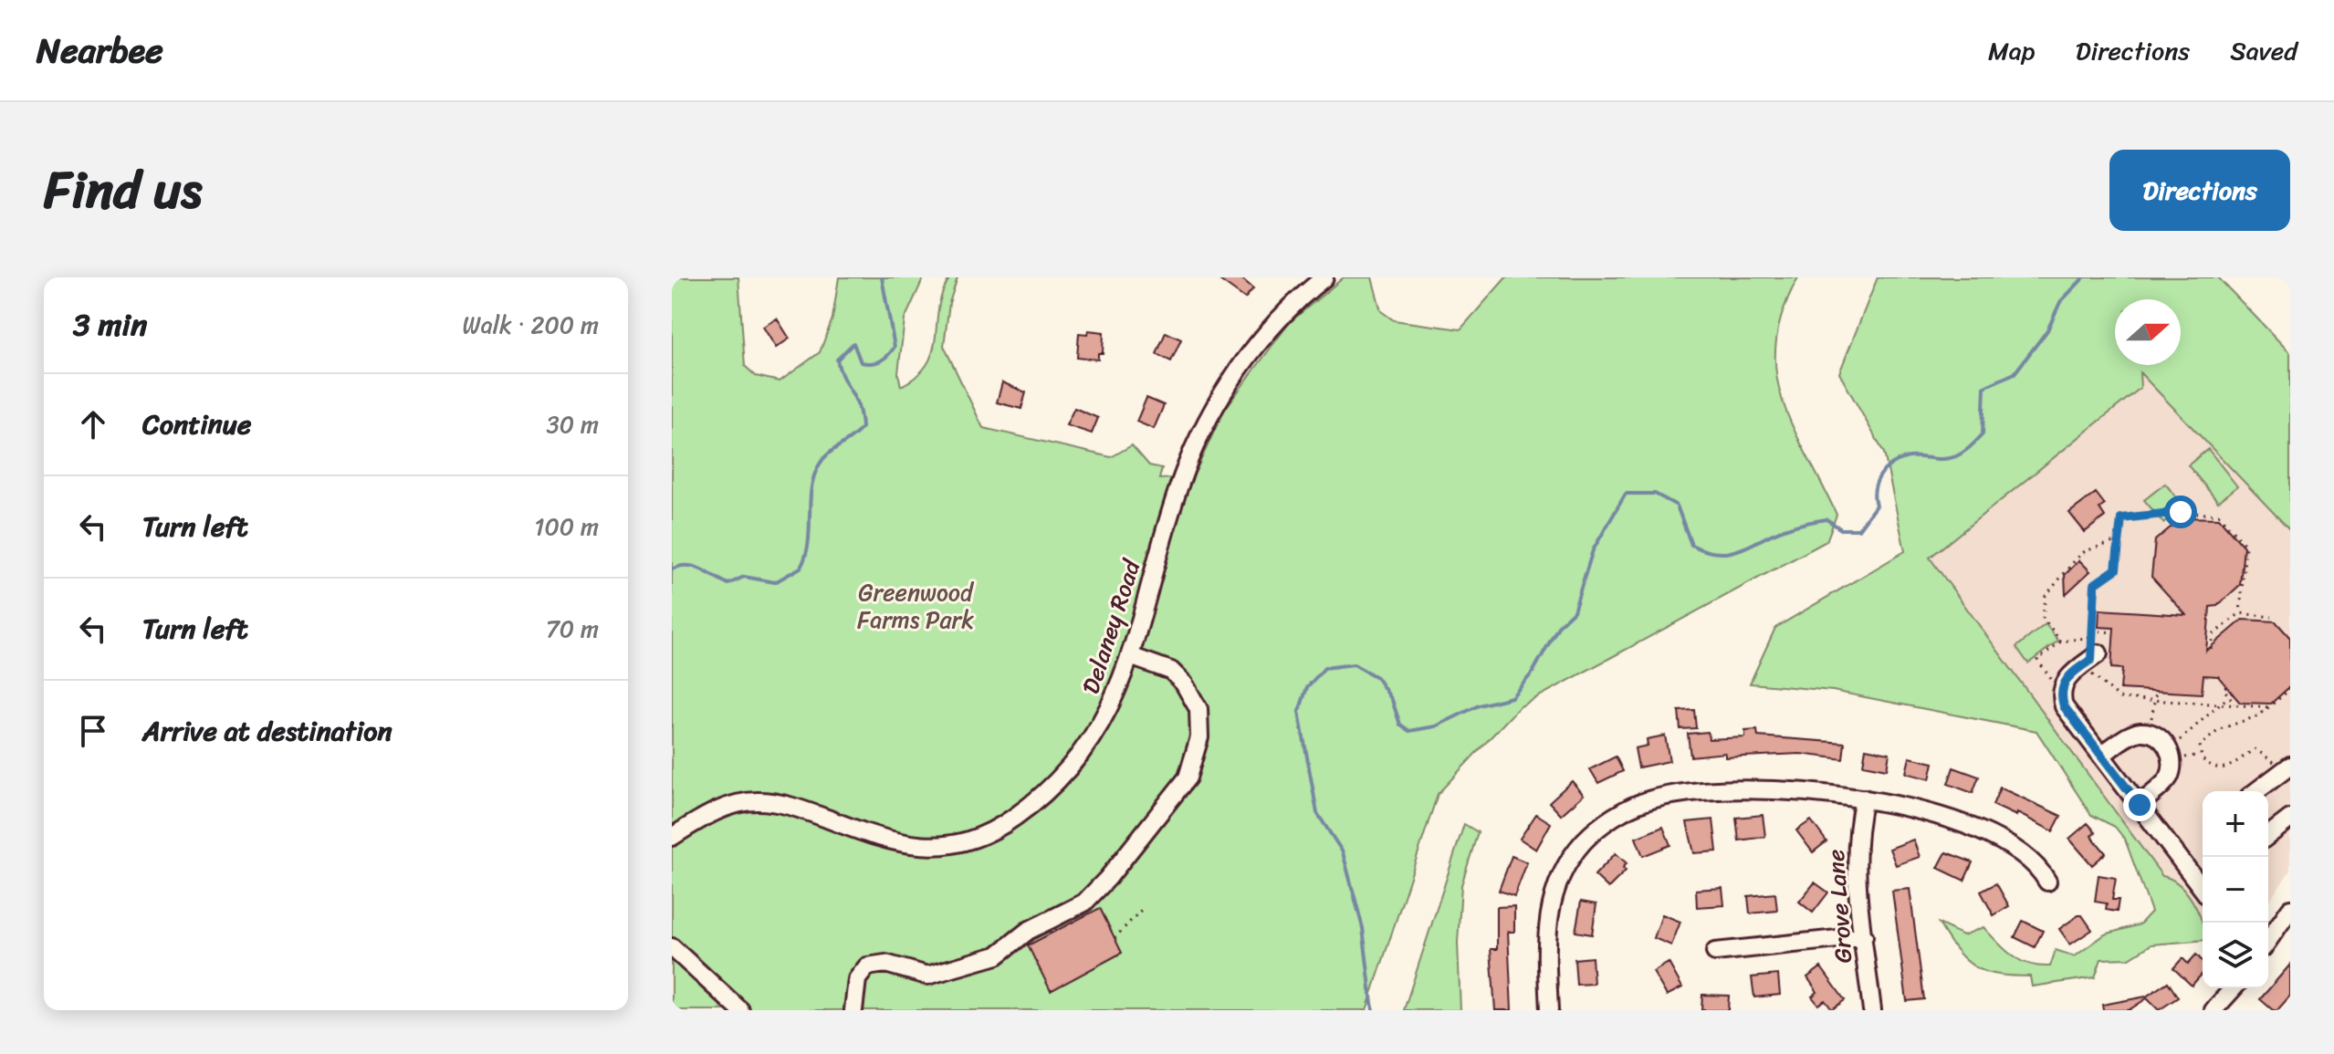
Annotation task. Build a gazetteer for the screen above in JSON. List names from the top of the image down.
{
  "streets": {
    "street": ["Delaney Road", "Grove Lane"]
  },
  "parks": ["Greenwood Farms Park"],
  "north": "right",
  "page": {
    "header": "Nearbee",
    "nav": ["Map", "Directions", "Saved"],
    "title": "Find us",
    "buttons": "Directions",
    "heading": ["3 min", "Walk · 200 m"],
    "list": [
      ["Continue", "30 m"],
      ["Turn left", "100 m"],
      ["Turn left", "70 m"],
      "Arrive at destination"
    ],
    "map_buttons": ["+", "−"]
  }
}
